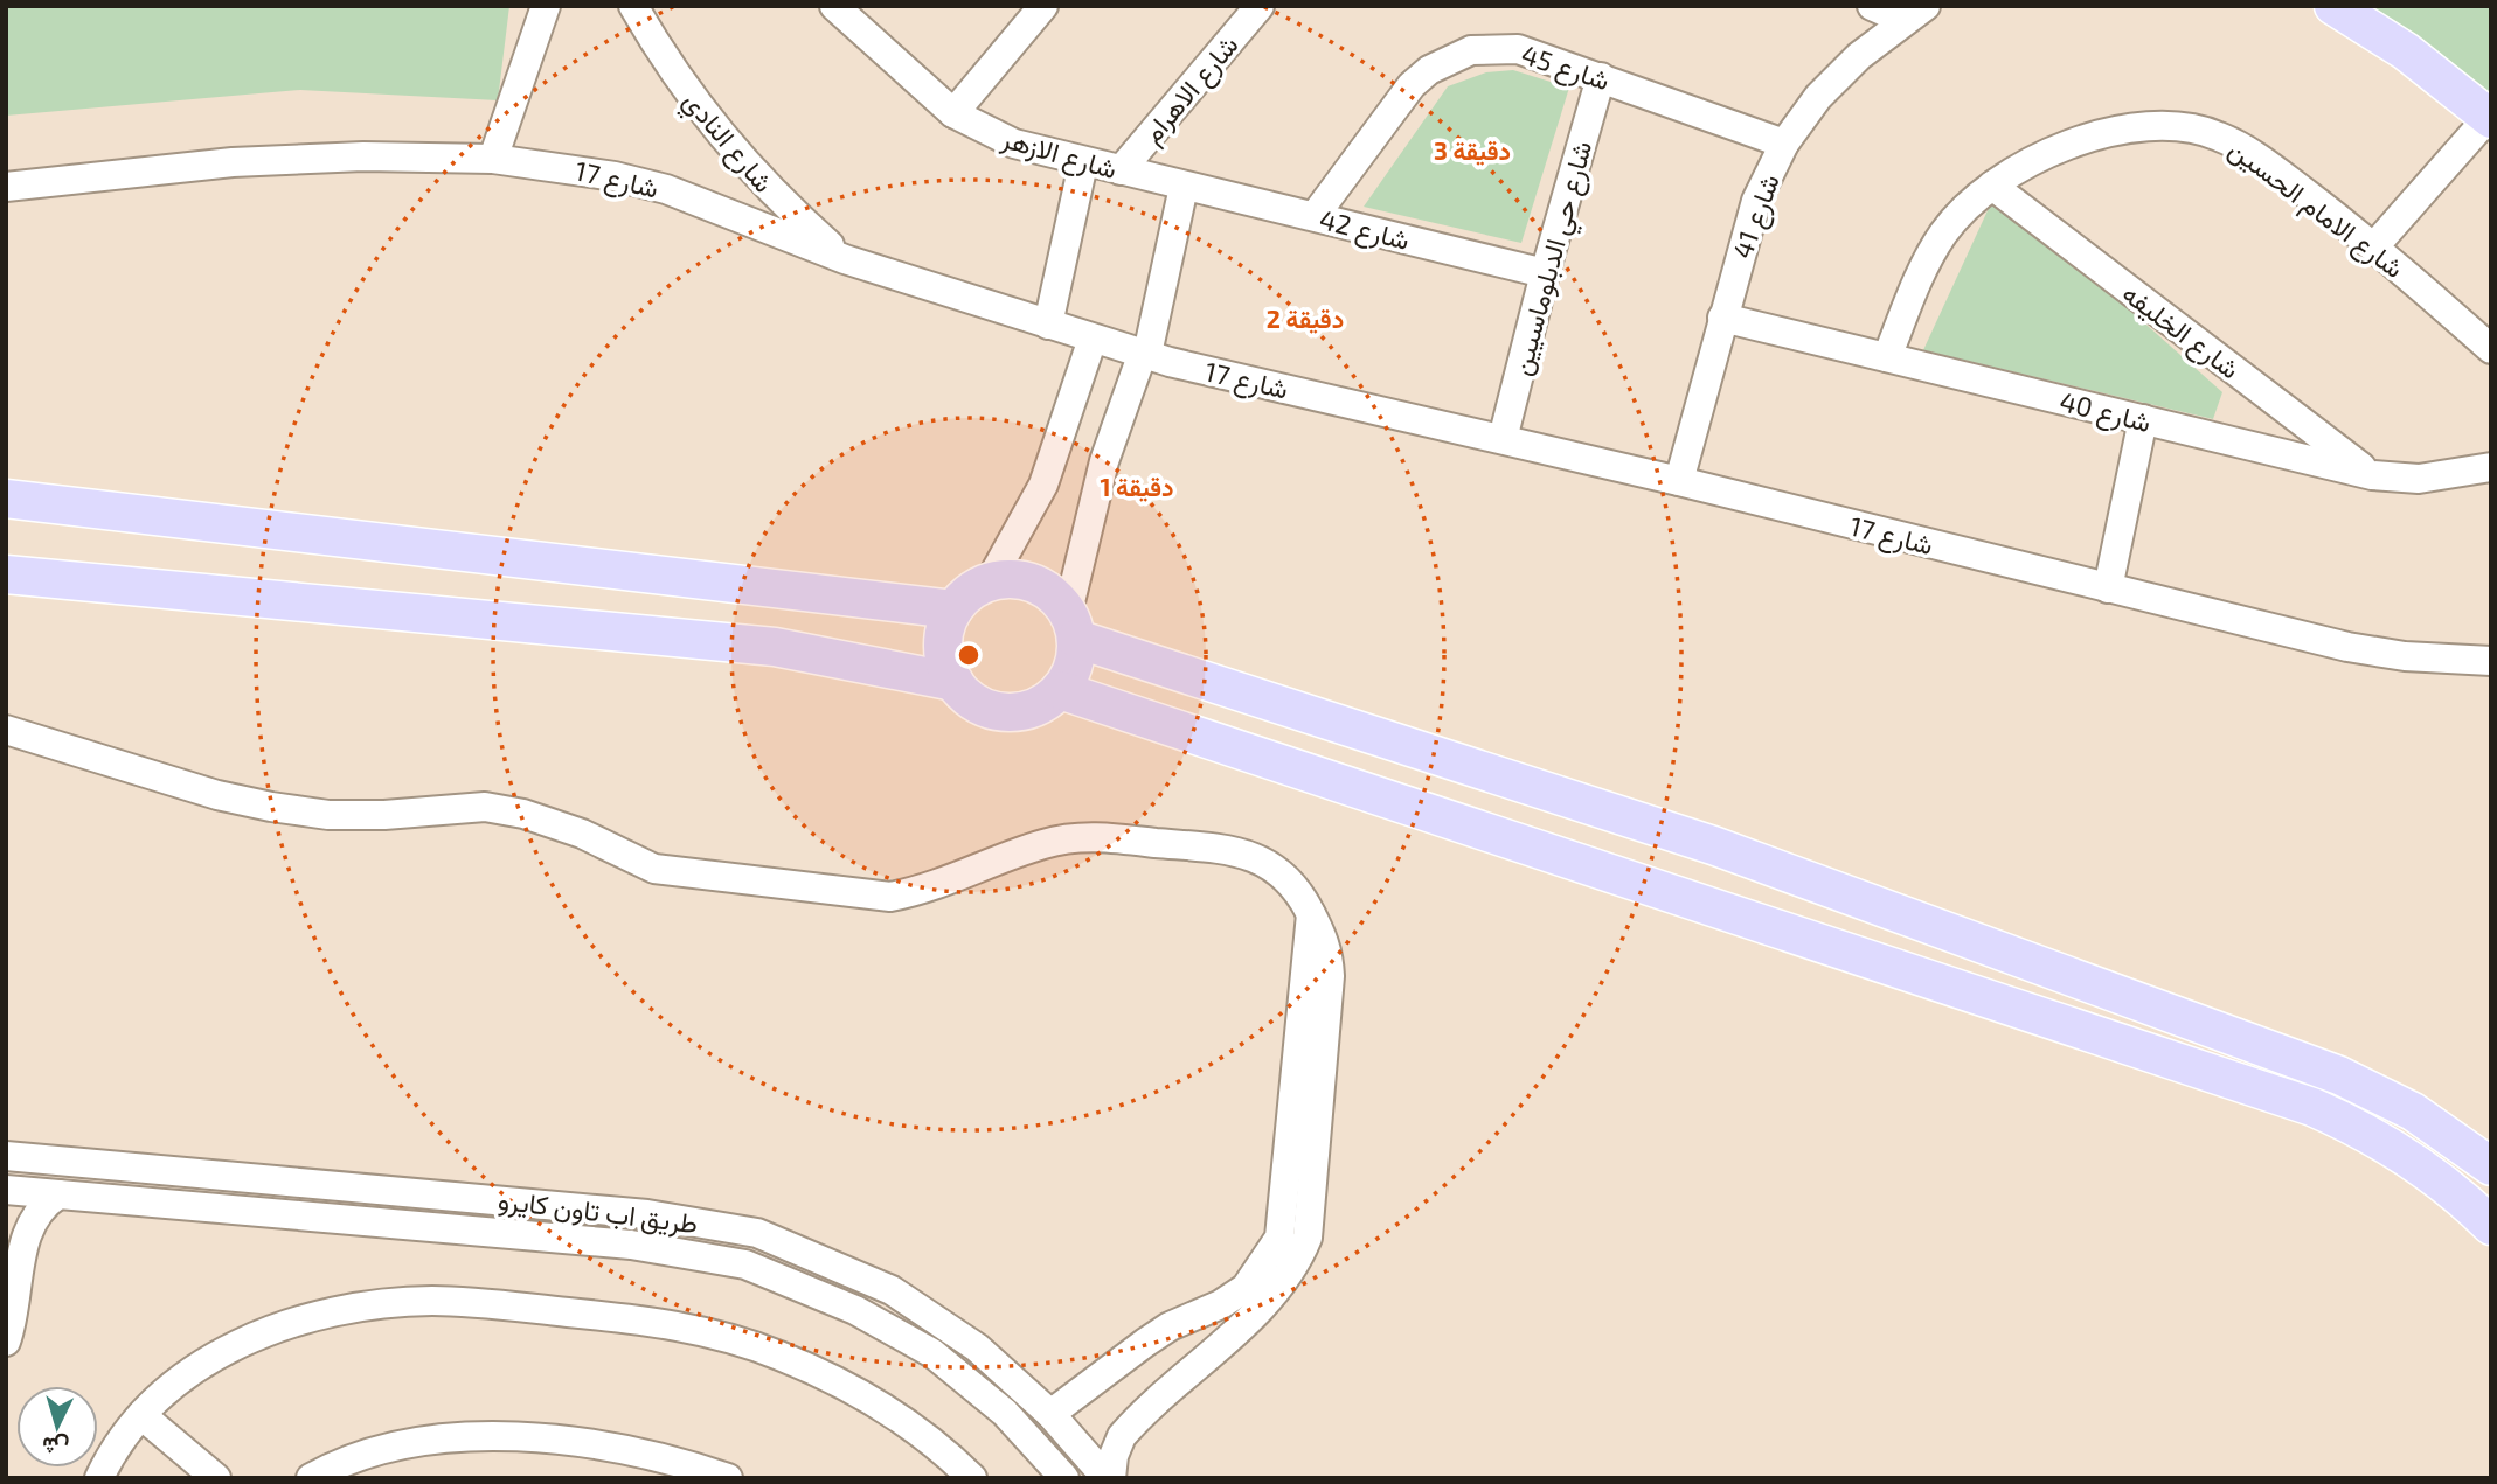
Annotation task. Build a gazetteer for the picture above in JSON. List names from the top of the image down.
{
  "streets": {
    "street": [
      "شارع 45",
      "شارع الاهرام",
      "شارع النادي",
      "شارع الازهر",
      "شارع 17",
      "شارع الامام الحسين",
      "شارع 41",
      "شارع 42",
      "شارع حي الدبلوماسيين",
      "شارع الخليفه",
      "شارع 40",
      "طريق اب تاون كايرو"
    ]
  },
  "crossings": [
    ["شارع 45", "شارع 41"],
    ["شارع 45", "شارع 42"],
    ["شارع 45", "شارع حي الدبلوماسيين"],
    ["شارع الاهرام", "شارع الازهر"],
    ["شارع النادي", "شارع 17"],
    ["شارع الازهر", "شارع 42"],
    ["شارع 17", "شارع 41"],
    ["شارع 17", "شارع حي الدبلوماسيين"],
    ["شارع الامام الحسين", "شارع الخليفه"],
    ["شارع الامام الحسين", "شارع 40"],
    ["شارع 41", "شارع 40"],
    ["شارع 42", "شارع حي الدبلوماسيين"],
    ["شارع الخليفه", "شارع 40"]
  ],
  "north": "bottom",
  "rings": ["3 دقيقة", "2 دقيقة", "1 دقيقة"]
}
